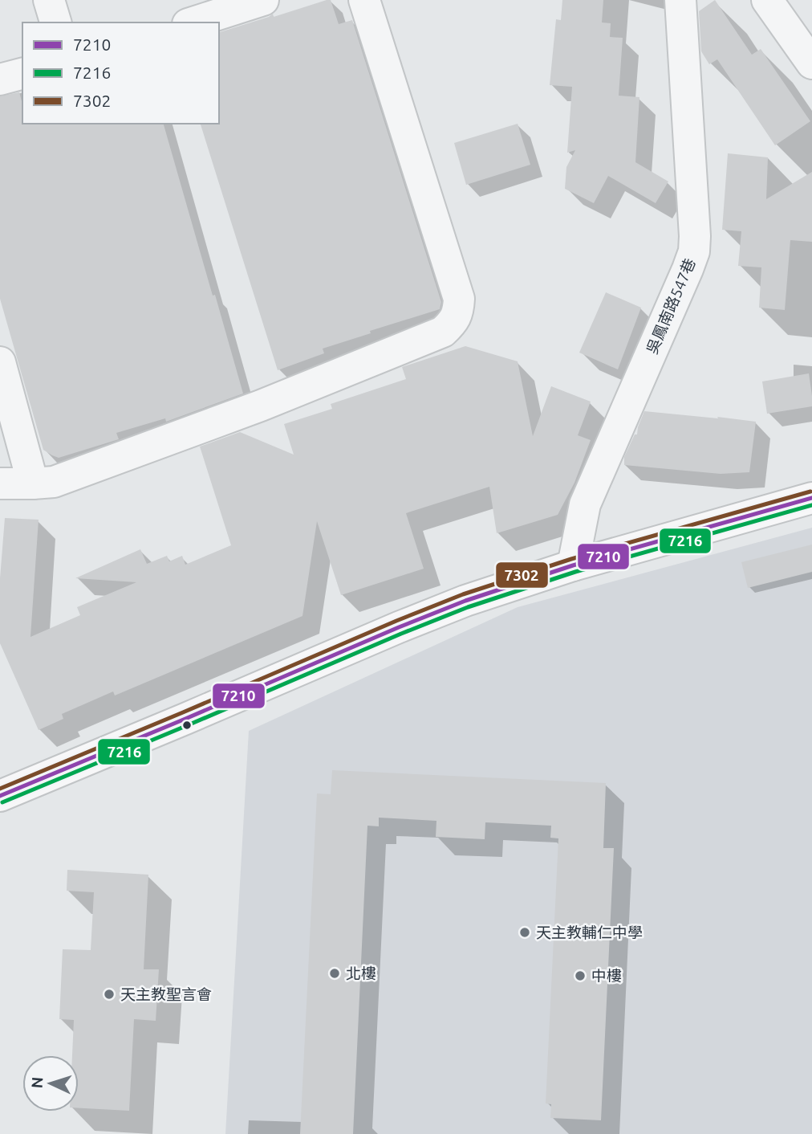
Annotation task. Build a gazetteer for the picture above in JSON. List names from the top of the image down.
{
  "streets": {
    "street": ["吳鳳南路547巷"]
  },
  "places": [
    "天主教輔仁中學",
    "北樓",
    "中樓",
    "天主教聖言會"
  ],
  "lines": ["transit line 7302", "transit line 7210", "transit line 7216"],
  "legend": ["7210", "7216", "7302"],
  "north": "left"
}
